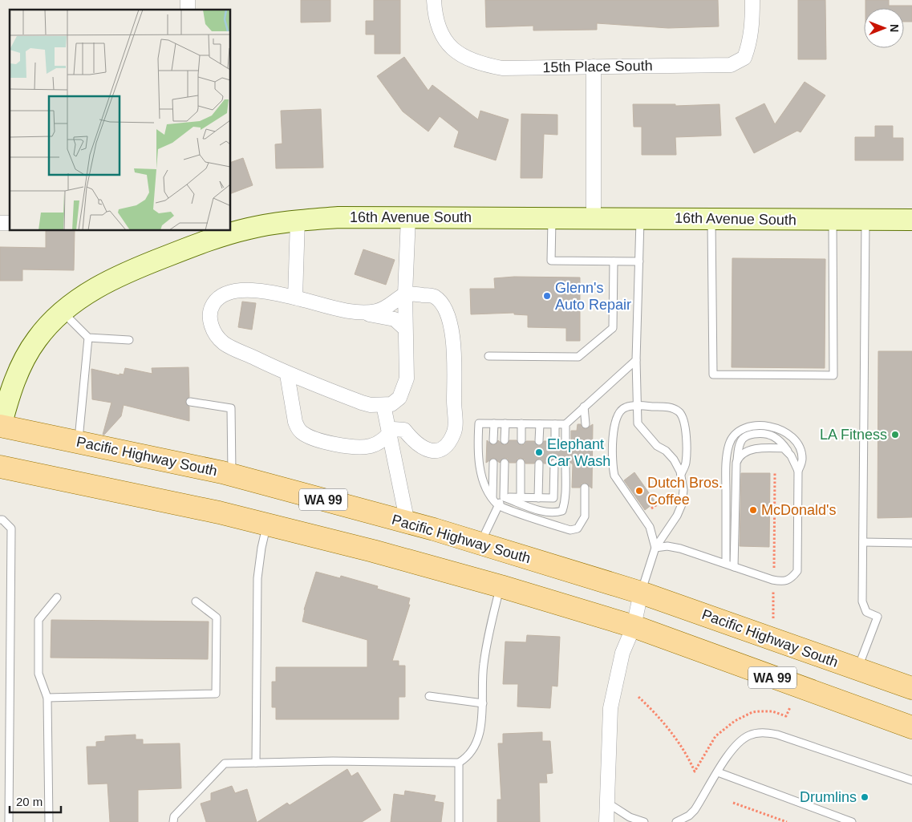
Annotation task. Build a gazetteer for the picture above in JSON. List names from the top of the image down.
{
  "streets": {
    "main road": ["16th Avenue South", "Pacific Highway South", "WA 99"],
    "street": ["15th Place South"]
  },
  "crossings": [
    ["16th Avenue South", "Pacific Highway South"]
  ],
  "places": [
    "Glenn's Auto Repair",
    "LA Fitness",
    "Elephant Car Wash",
    "Dutch Bros. Coffee",
    "McDonald's",
    "Drumlins"
  ],
  "scale_bar": "20 m",
  "north": "right"
}
